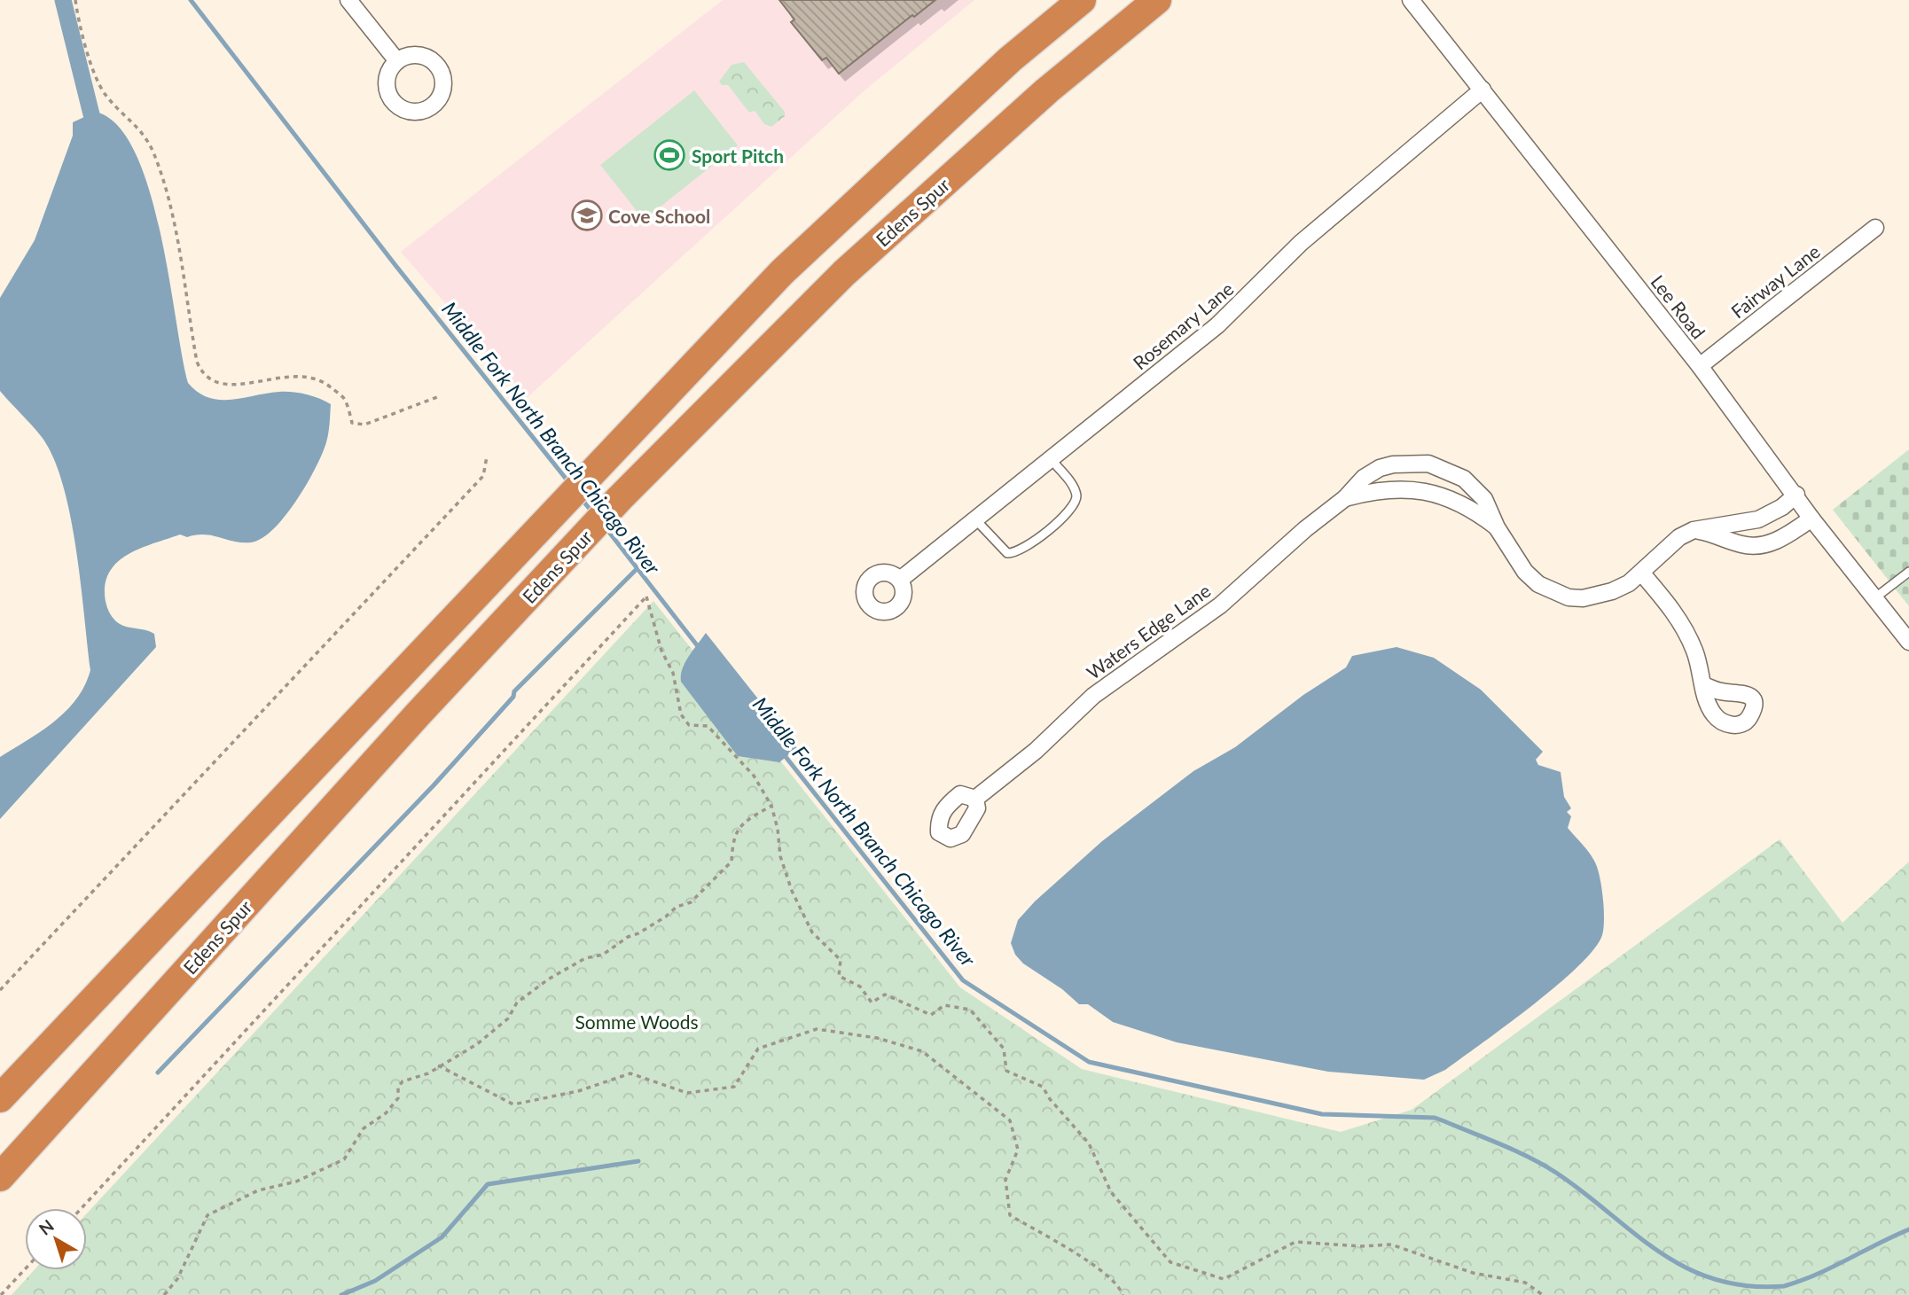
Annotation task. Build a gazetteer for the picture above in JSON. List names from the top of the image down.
{
  "streets": {
    "highway": ["Edens Spur"],
    "street": [
      "Fairway Lane",
      "Lee Road",
      "Rosemary Lane",
      "Waters Edge Lane"
    ]
  },
  "crossings": [
    ["Fairway Lane", "Lee Road"],
    ["Lee Road", "Rosemary Lane"],
    ["Lee Road", "Waters Edge Lane"]
  ],
  "water": ["Middle Fork North Branch Chicago River"],
  "parks": ["Somme Woods"],
  "places": {
    "sports": ["Sport Pitch"],
    "school or university": ["Cove School"]
  },
  "north": "top left"
}
